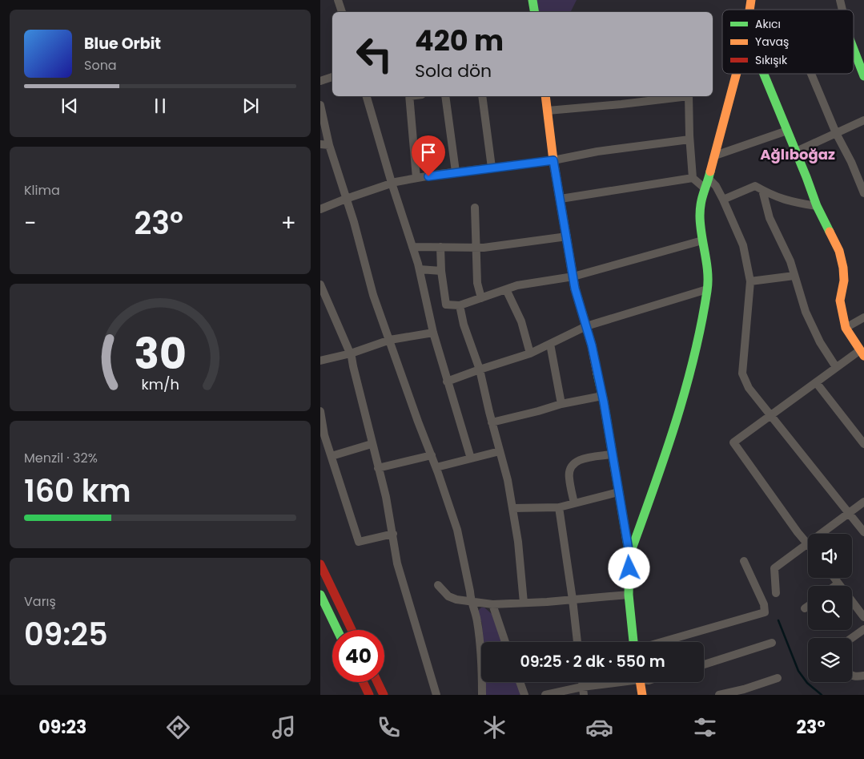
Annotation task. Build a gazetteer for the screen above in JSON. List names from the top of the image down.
{
  "districts": ["Ağlıboğaz"],
  "legend": ["Akıcı", "Yavaş", "Sıkışık"],
  "page": {
    "turn": ["420 m", "Sola dön"],
    "song": ["Blue Orbit", "Sona"],
    "tile": [
      "Klima",
      ["Menzil · 32%", "160 km"],
      ["Varış", "09:25"]
    ],
    "heat": ["−", "23°", "+"],
    "limit": "40",
    "trip": "09:25 · 2 dk · 550 m",
    "tabs": ["09:23", "23°"],
    "gauge": ["30", "km/h"]
  }
}
